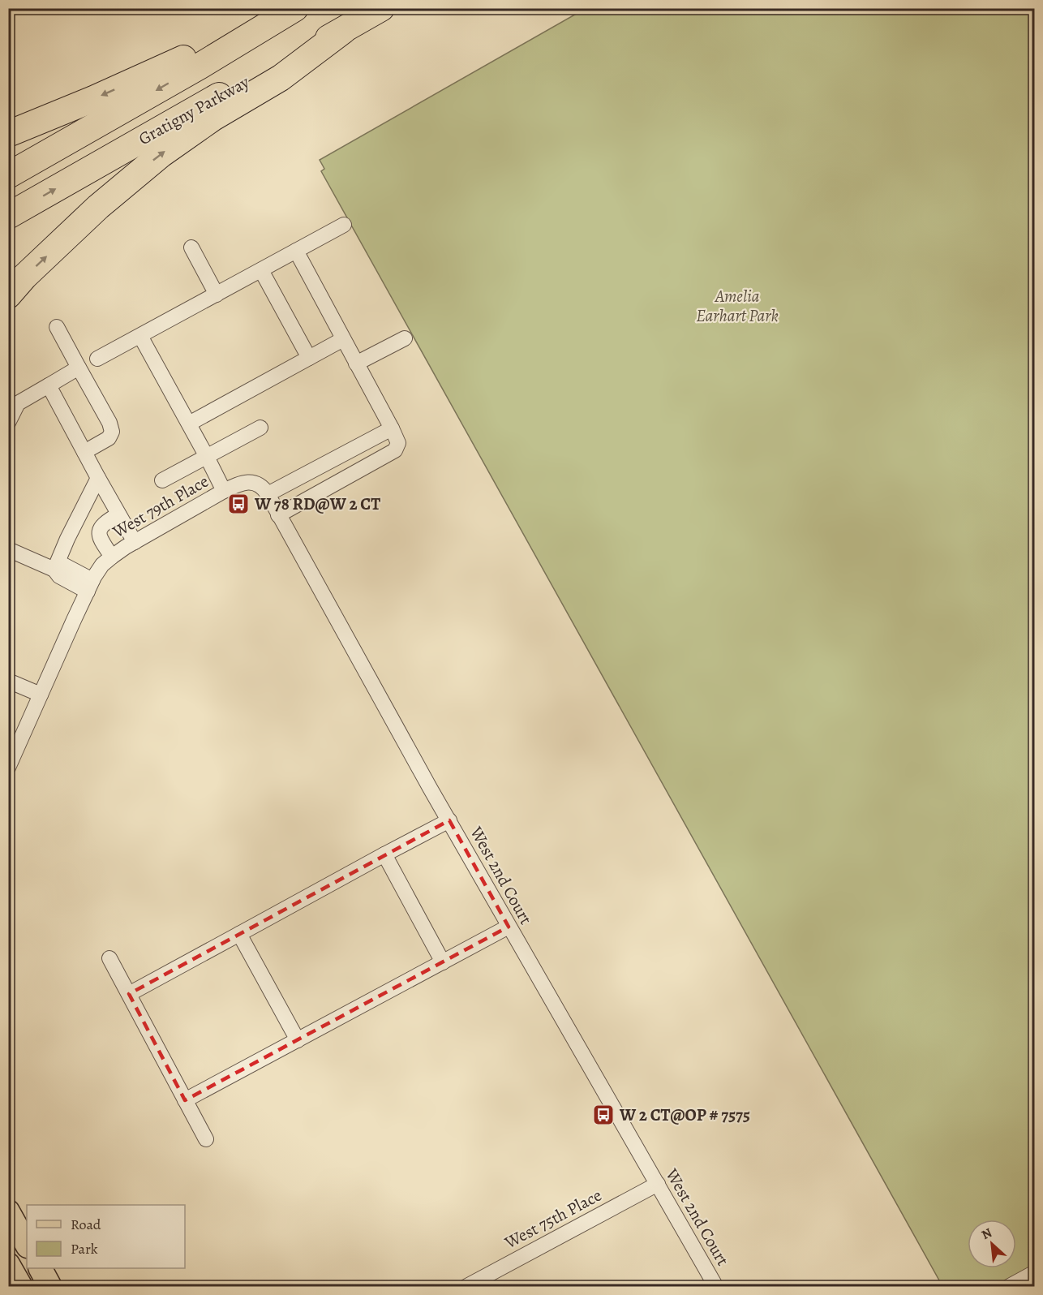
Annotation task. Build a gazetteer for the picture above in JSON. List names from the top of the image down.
{
  "streets": {
    "highway": ["Gratigny Parkway"],
    "street": ["West 79th Place", "West 2nd Court", "West 75th Place"]
  },
  "crossings": [
    ["West 79th Place", "West 2nd Court"],
    ["West 2nd Court", "West 75th Place"]
  ],
  "parks": ["Amelia Earhart Park"],
  "places": {
    "bus stop": ["W 78 RD@W 2 CT", "W 2 CT@OP # 7575"]
  },
  "legend": ["Road", "Park"],
  "north": "top left"
}
